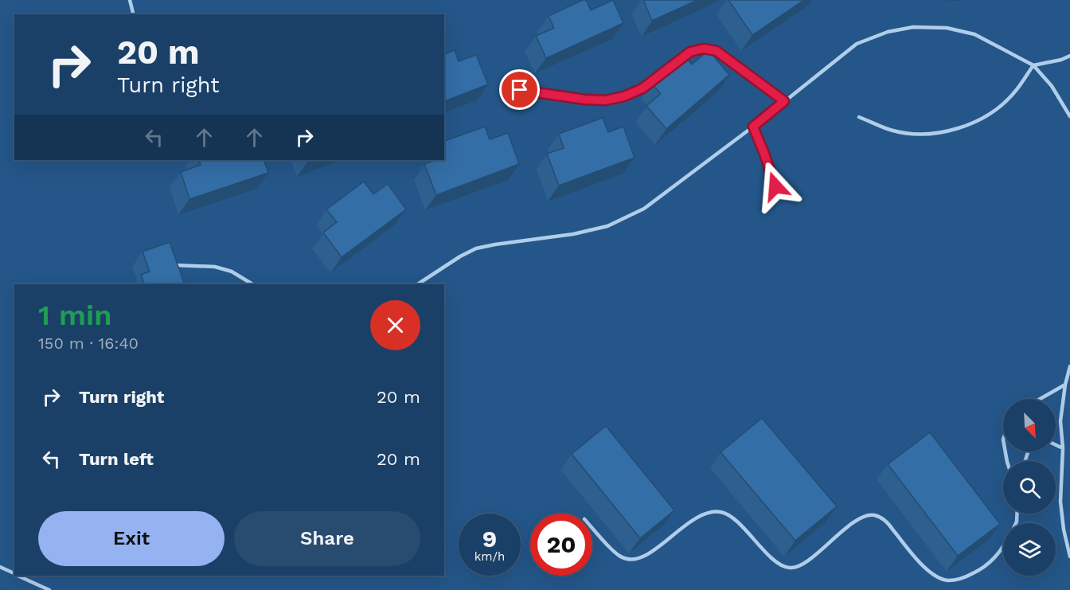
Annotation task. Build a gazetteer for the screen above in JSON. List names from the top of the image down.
{
  "north": "bottom right",
  "page": {
    "turn": ["20 m", "Turn right"],
    "heading": ["1 min", "150 m · 16:40"],
    "list": [
      {
        "name": "Turn right",
        "value": "20 m"
      },
      {
        "name": "Turn left",
        "value": "20 m"
      }
    ],
    "buttons": ["Exit", "Share"],
    "speed": "9 km/h",
    "limit": "20"
  }
}
